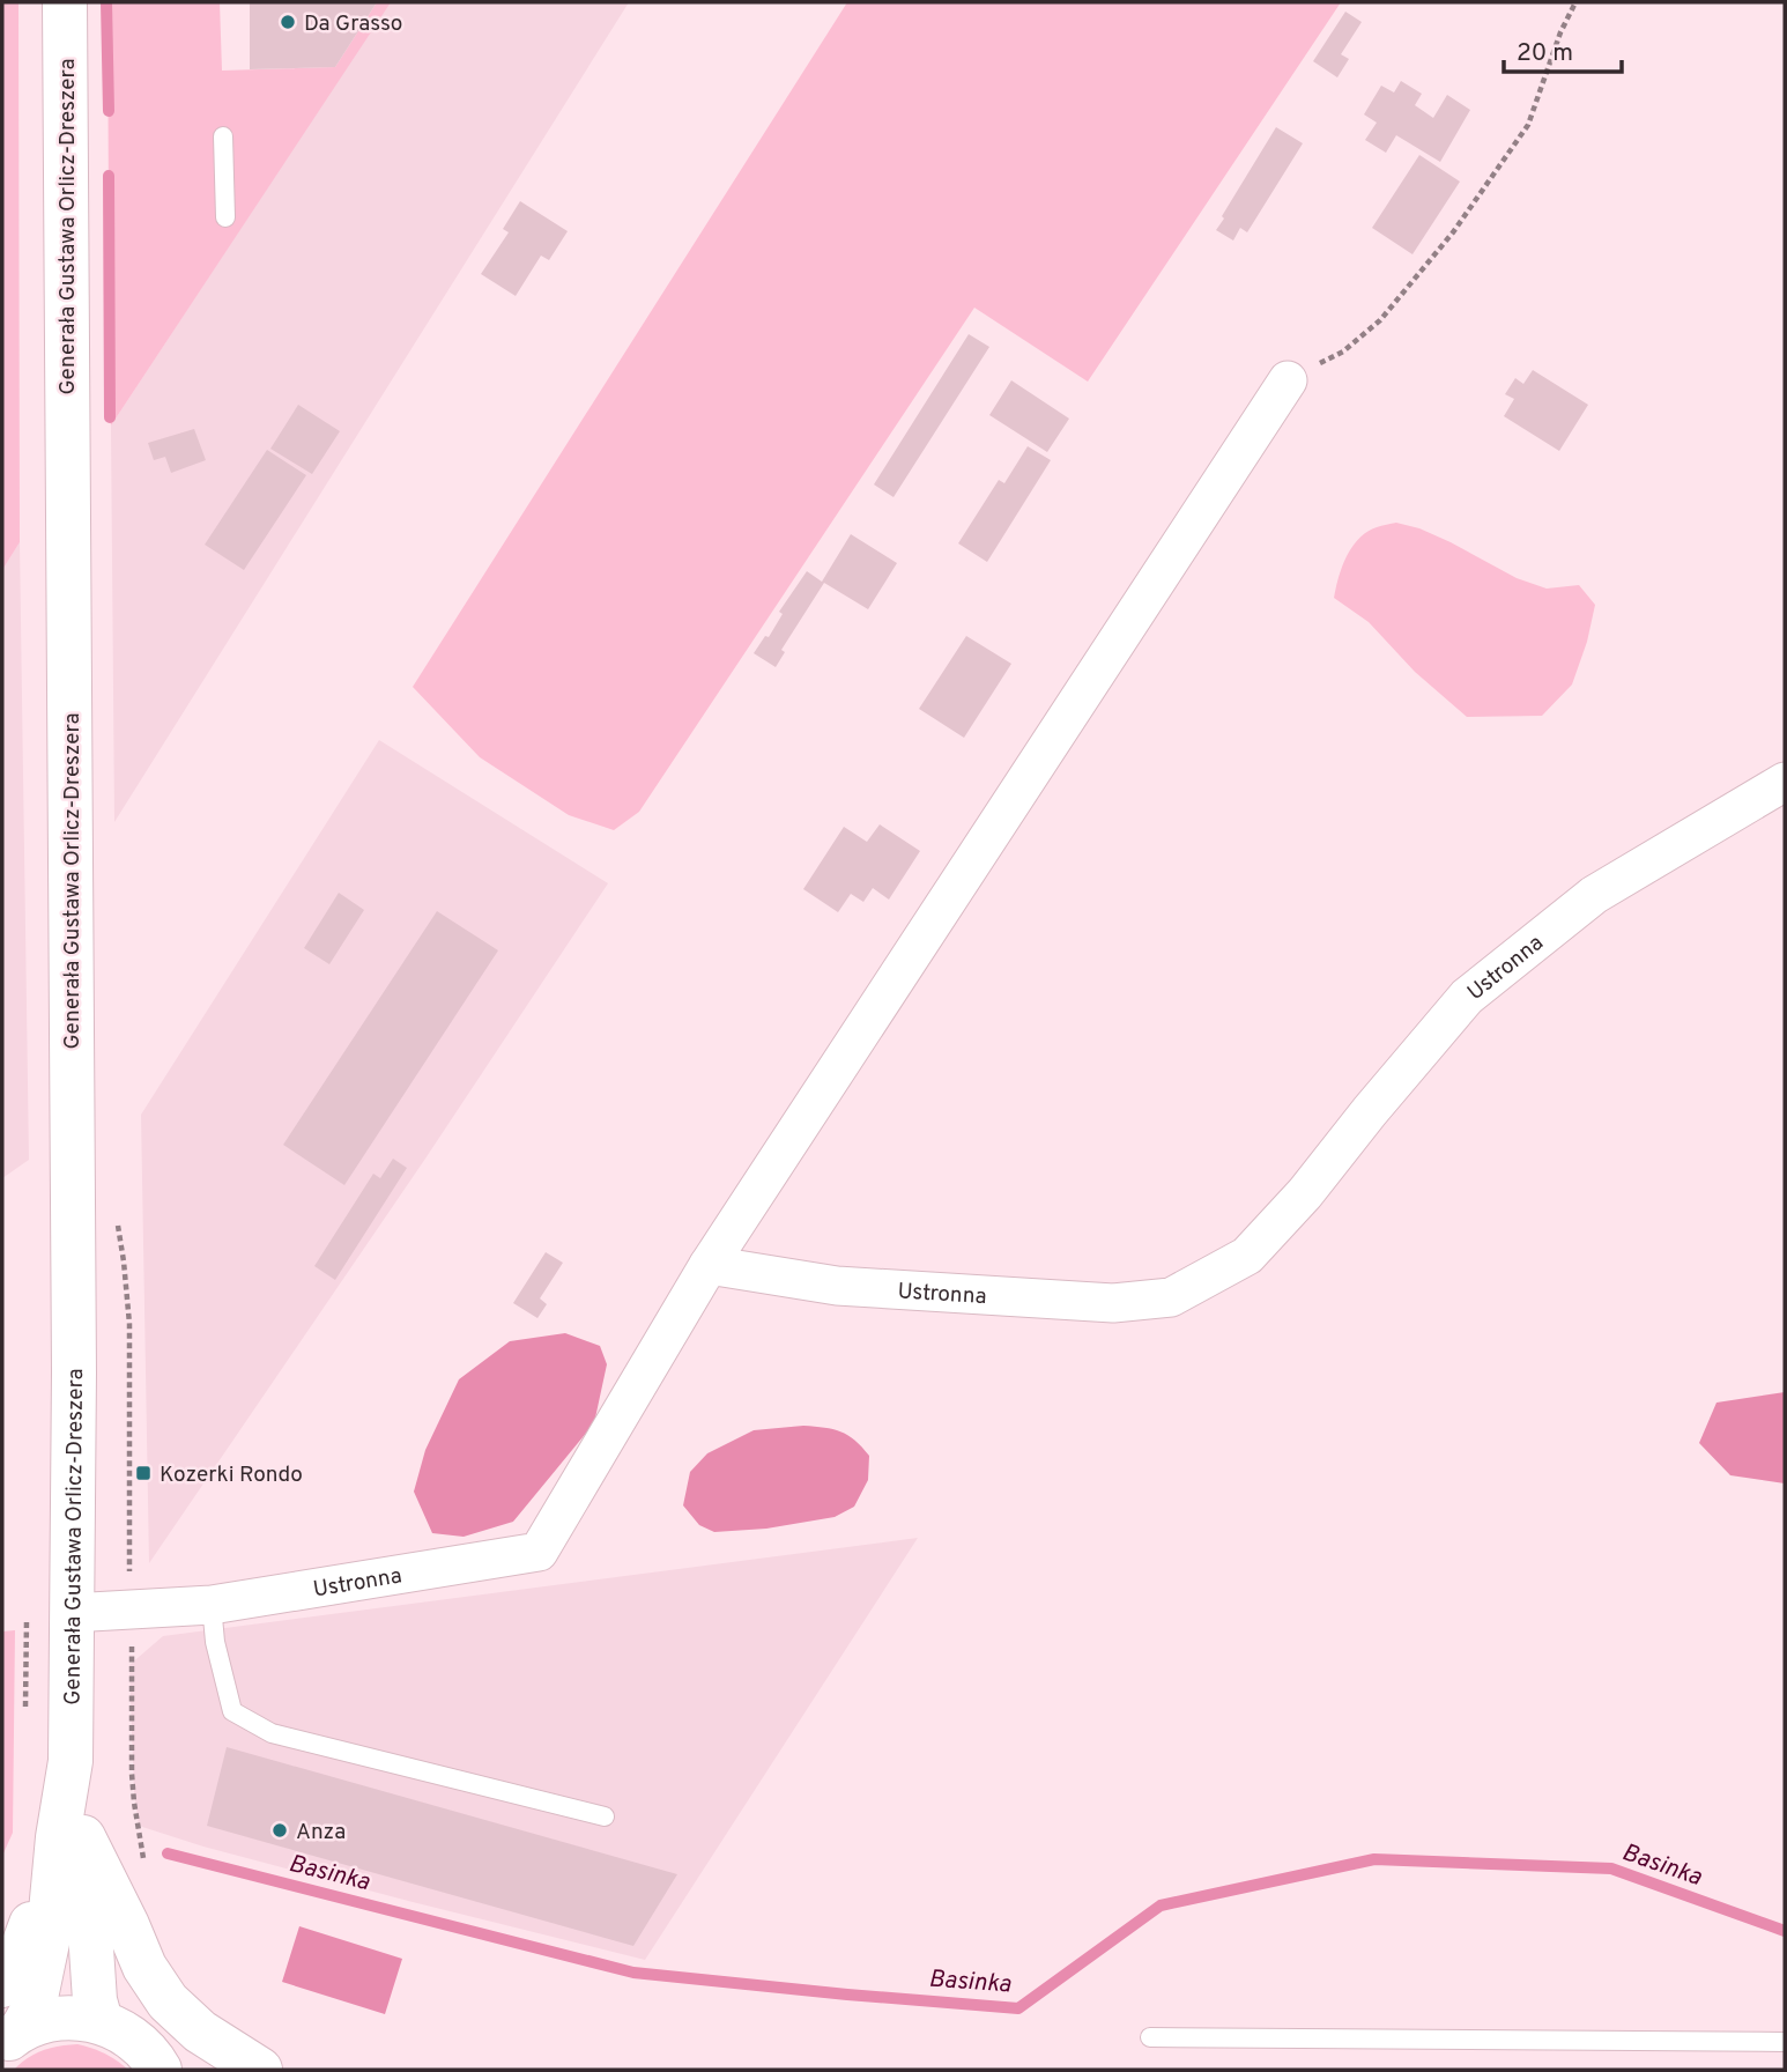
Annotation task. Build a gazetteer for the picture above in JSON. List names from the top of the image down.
{
  "streets": {
    "main road": ["Generała Gustawa Orlicz-Dreszera"],
    "street": ["Ustronna"]
  },
  "crossings": [
    ["Generała Gustawa Orlicz-Dreszera", "Ustronna"]
  ],
  "water": ["Basinka"],
  "places": {
    "other": ["Da Grasso", "Anza"],
    "transit": ["Kozerki Rondo"]
  },
  "scale_bar": "20 m"
}
